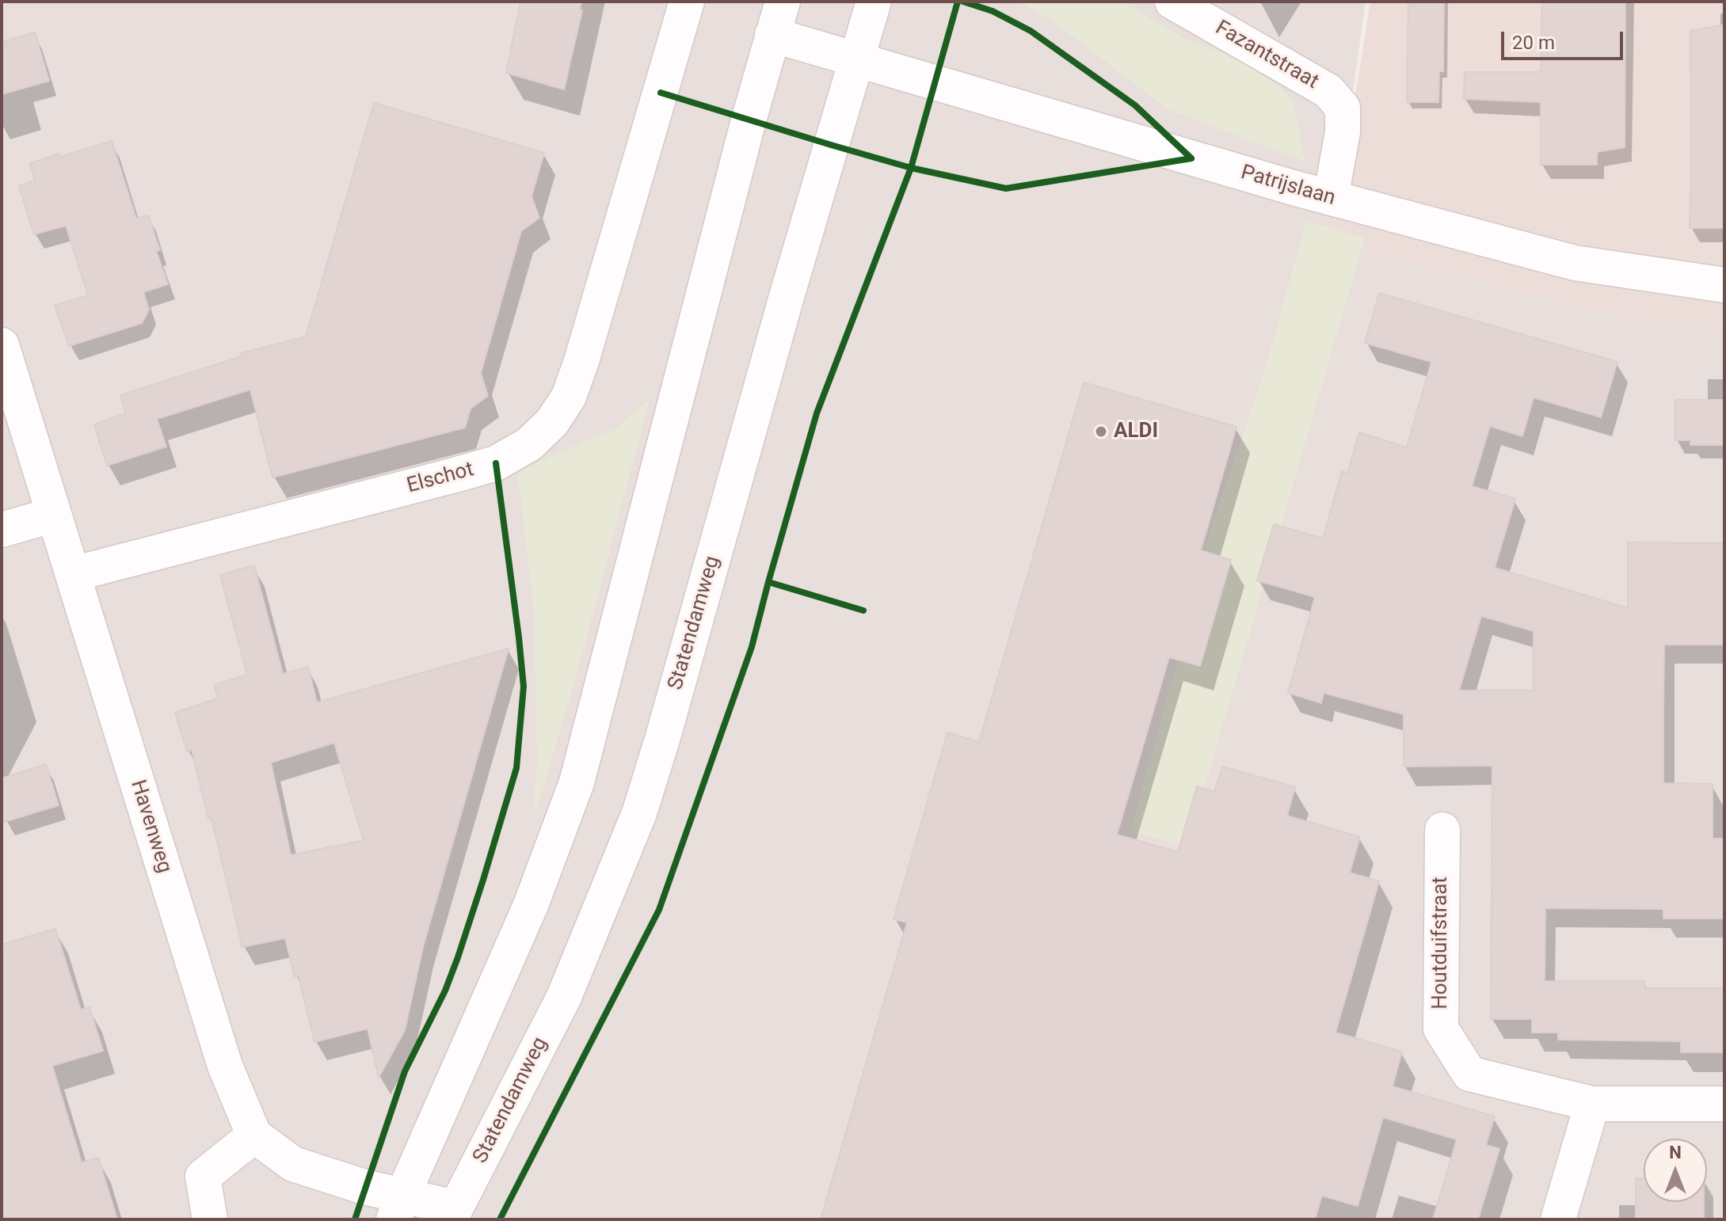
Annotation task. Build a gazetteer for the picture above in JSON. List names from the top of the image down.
{
  "streets": {
    "street": [
      "Fazantstraat",
      "Patrijslaan",
      "Elschot",
      "Statendamweg",
      "Havenweg",
      "Houtduifstraat"
    ]
  },
  "crossings": [
    ["Fazantstraat", "Patrijslaan"],
    ["Patrijslaan", "Statendamweg"],
    ["Elschot", "Havenweg"]
  ],
  "places": ["ALDI"],
  "scale_bar": "20 m",
  "north": "top"
}
